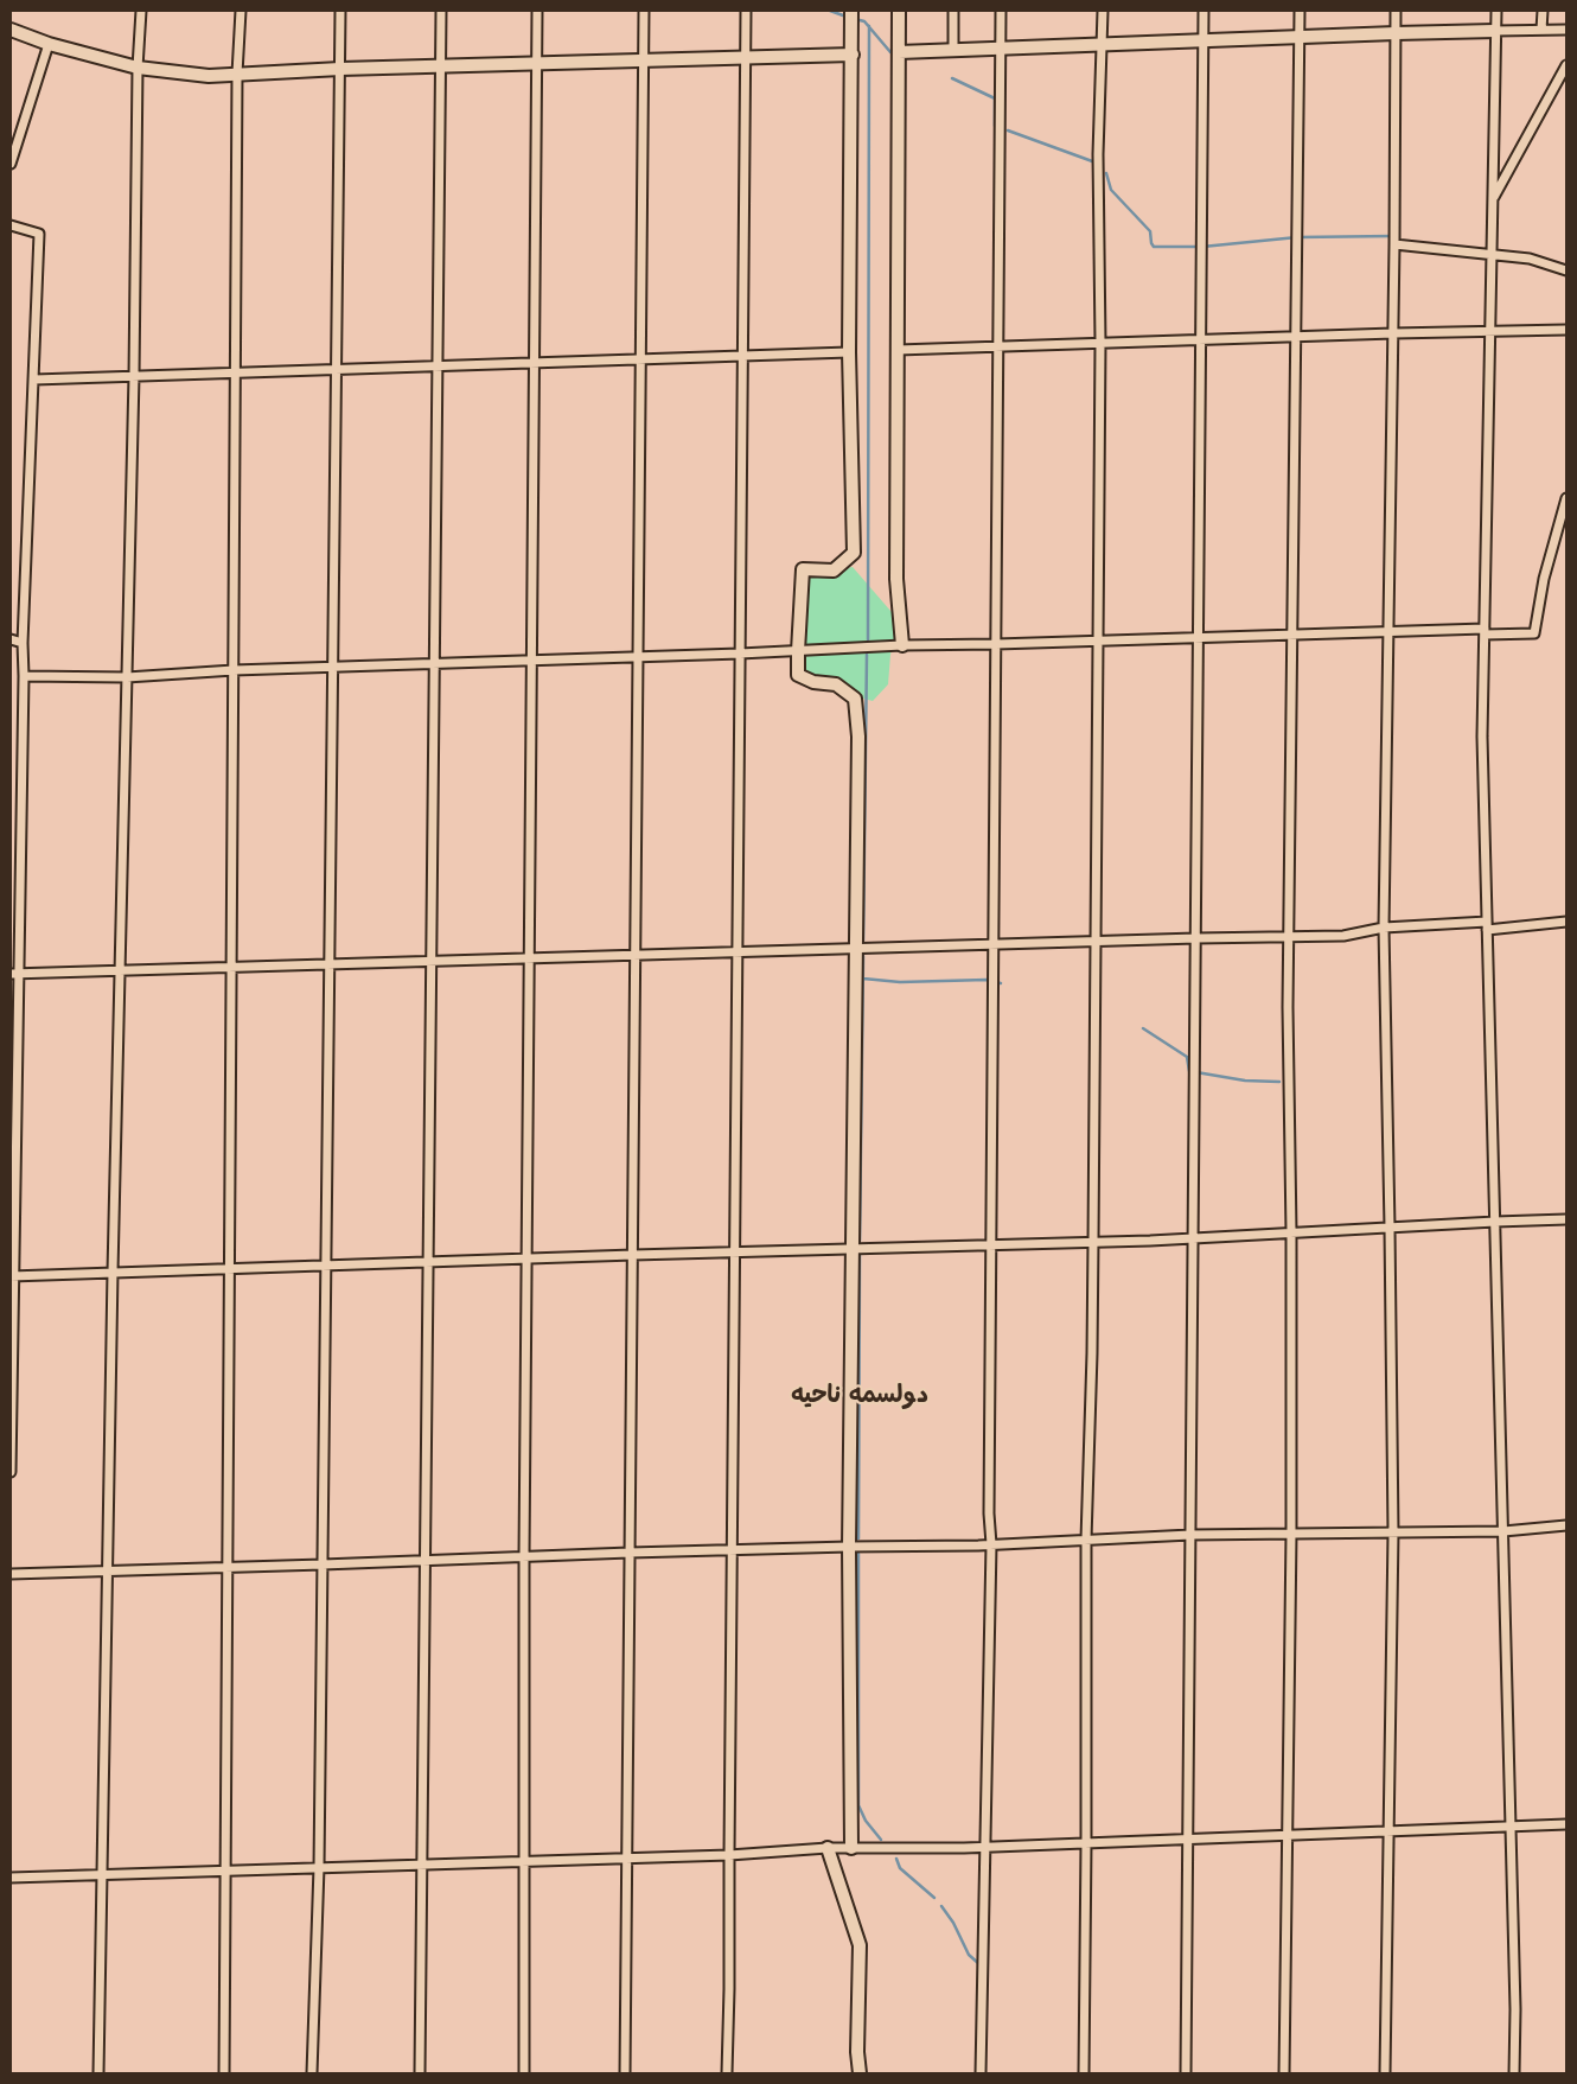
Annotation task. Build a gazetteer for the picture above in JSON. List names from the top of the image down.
{
  "districts": ["دولسمه ناحیه"]
}
